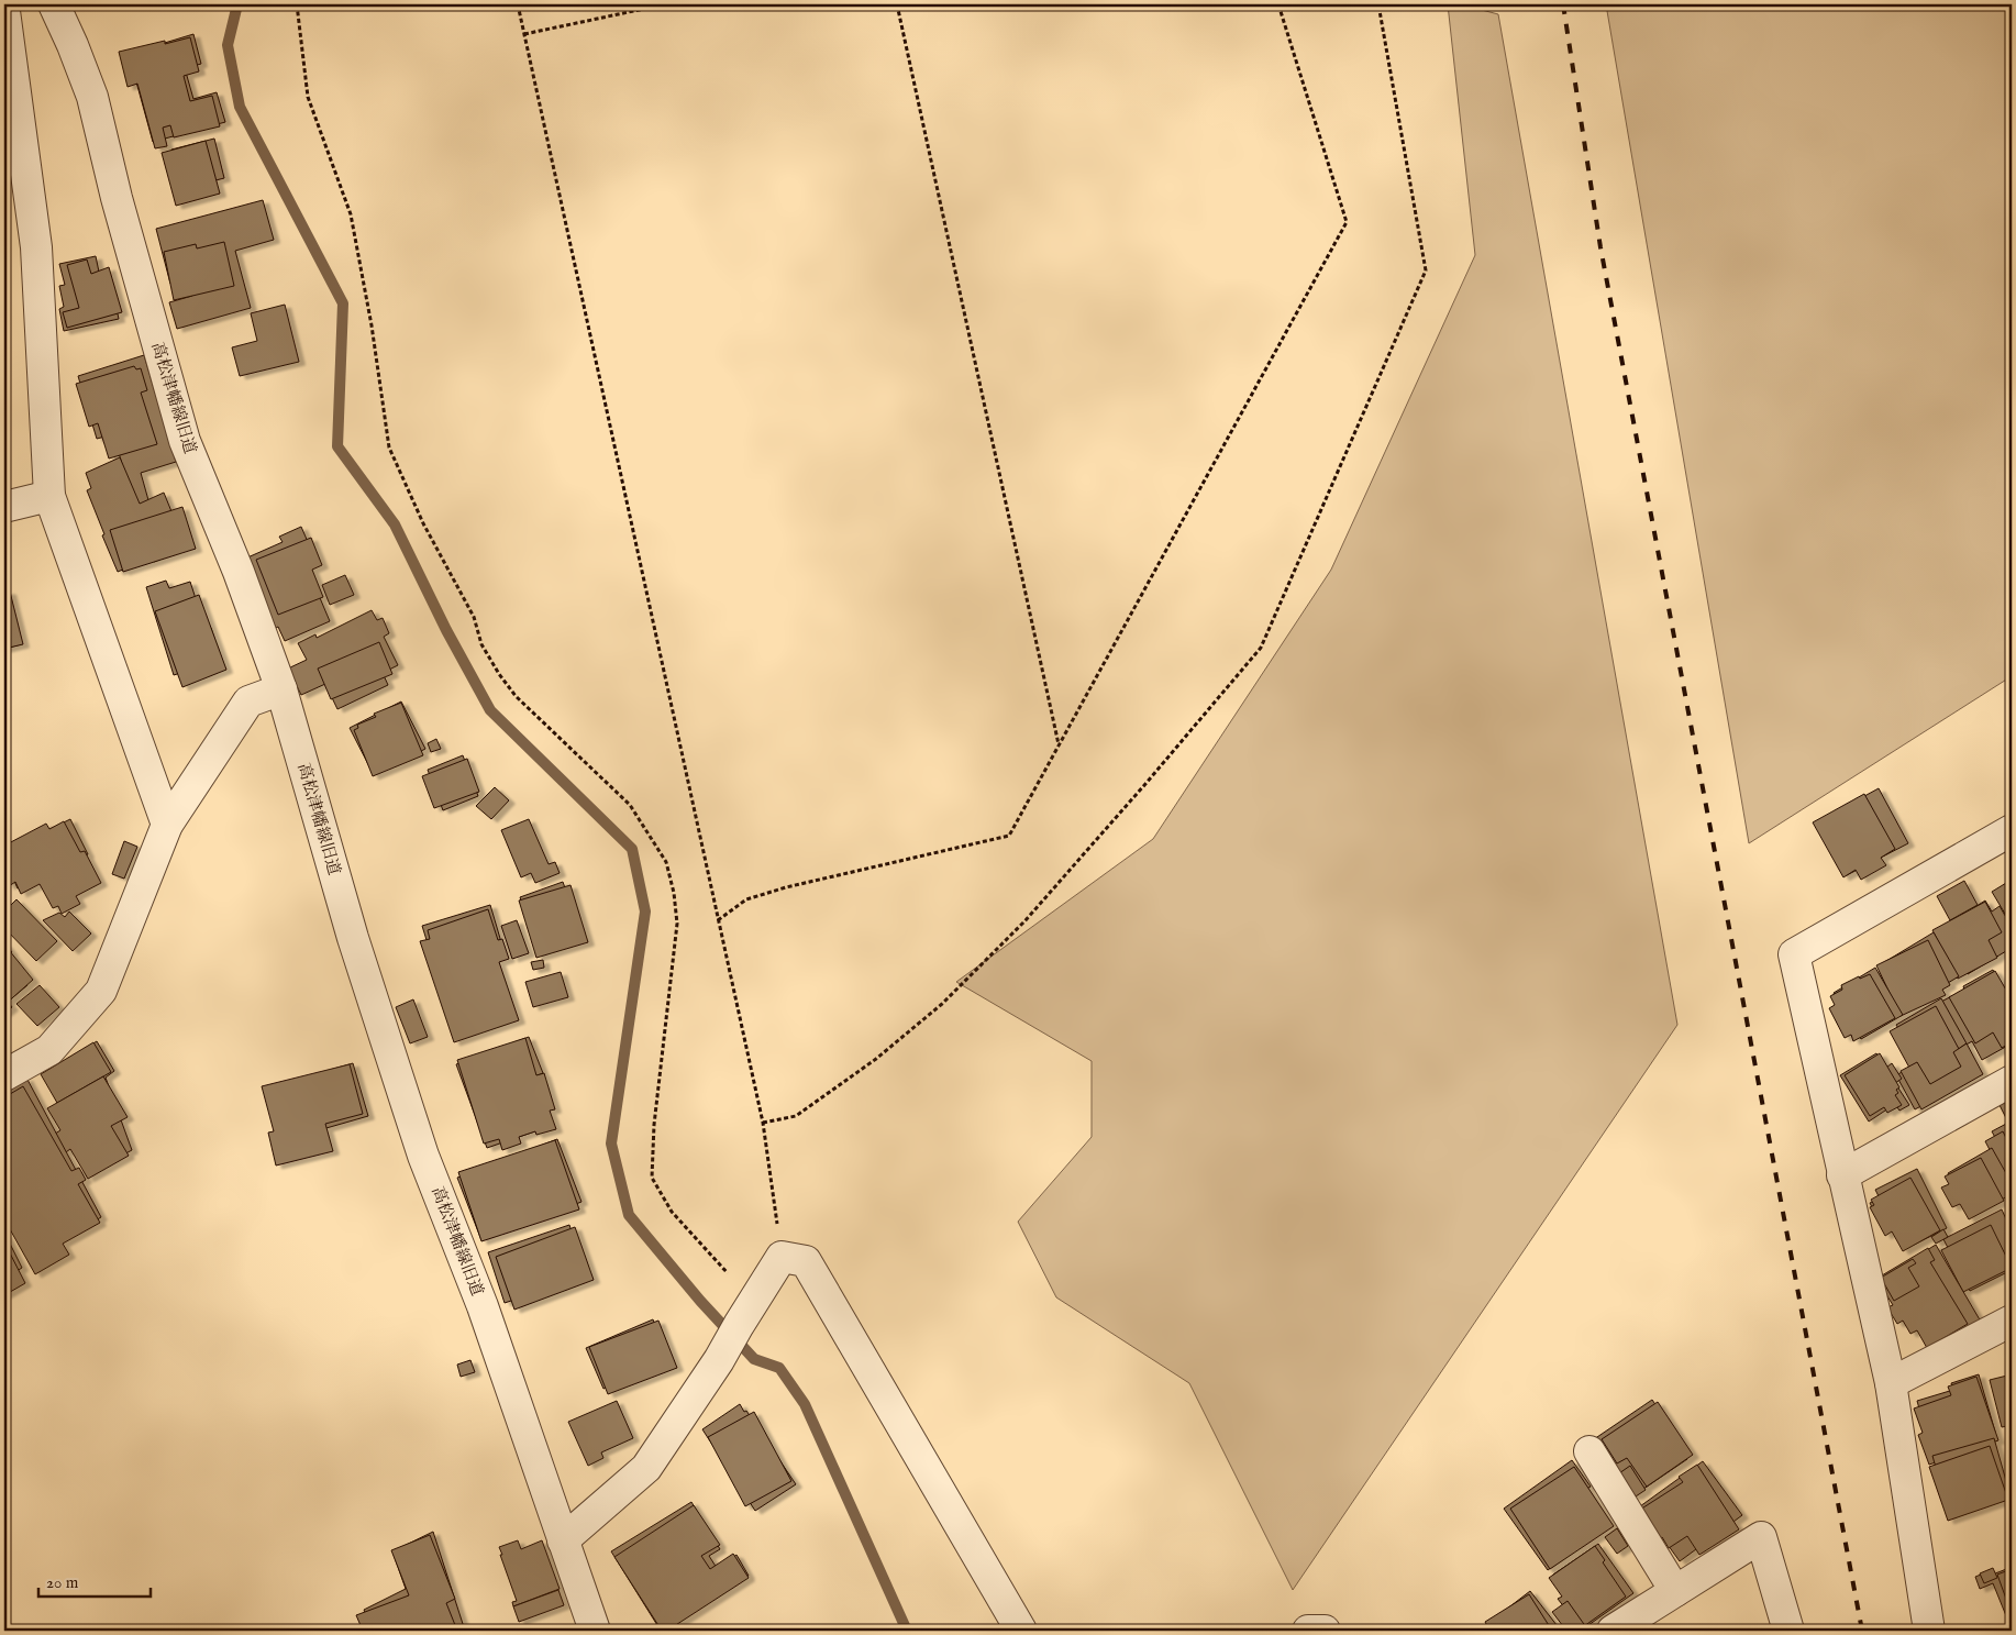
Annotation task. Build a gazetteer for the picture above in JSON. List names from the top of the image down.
{
  "streets": {
    "street": ["高松津幡線旧道"]
  },
  "scale_bar": "20 m"
}
